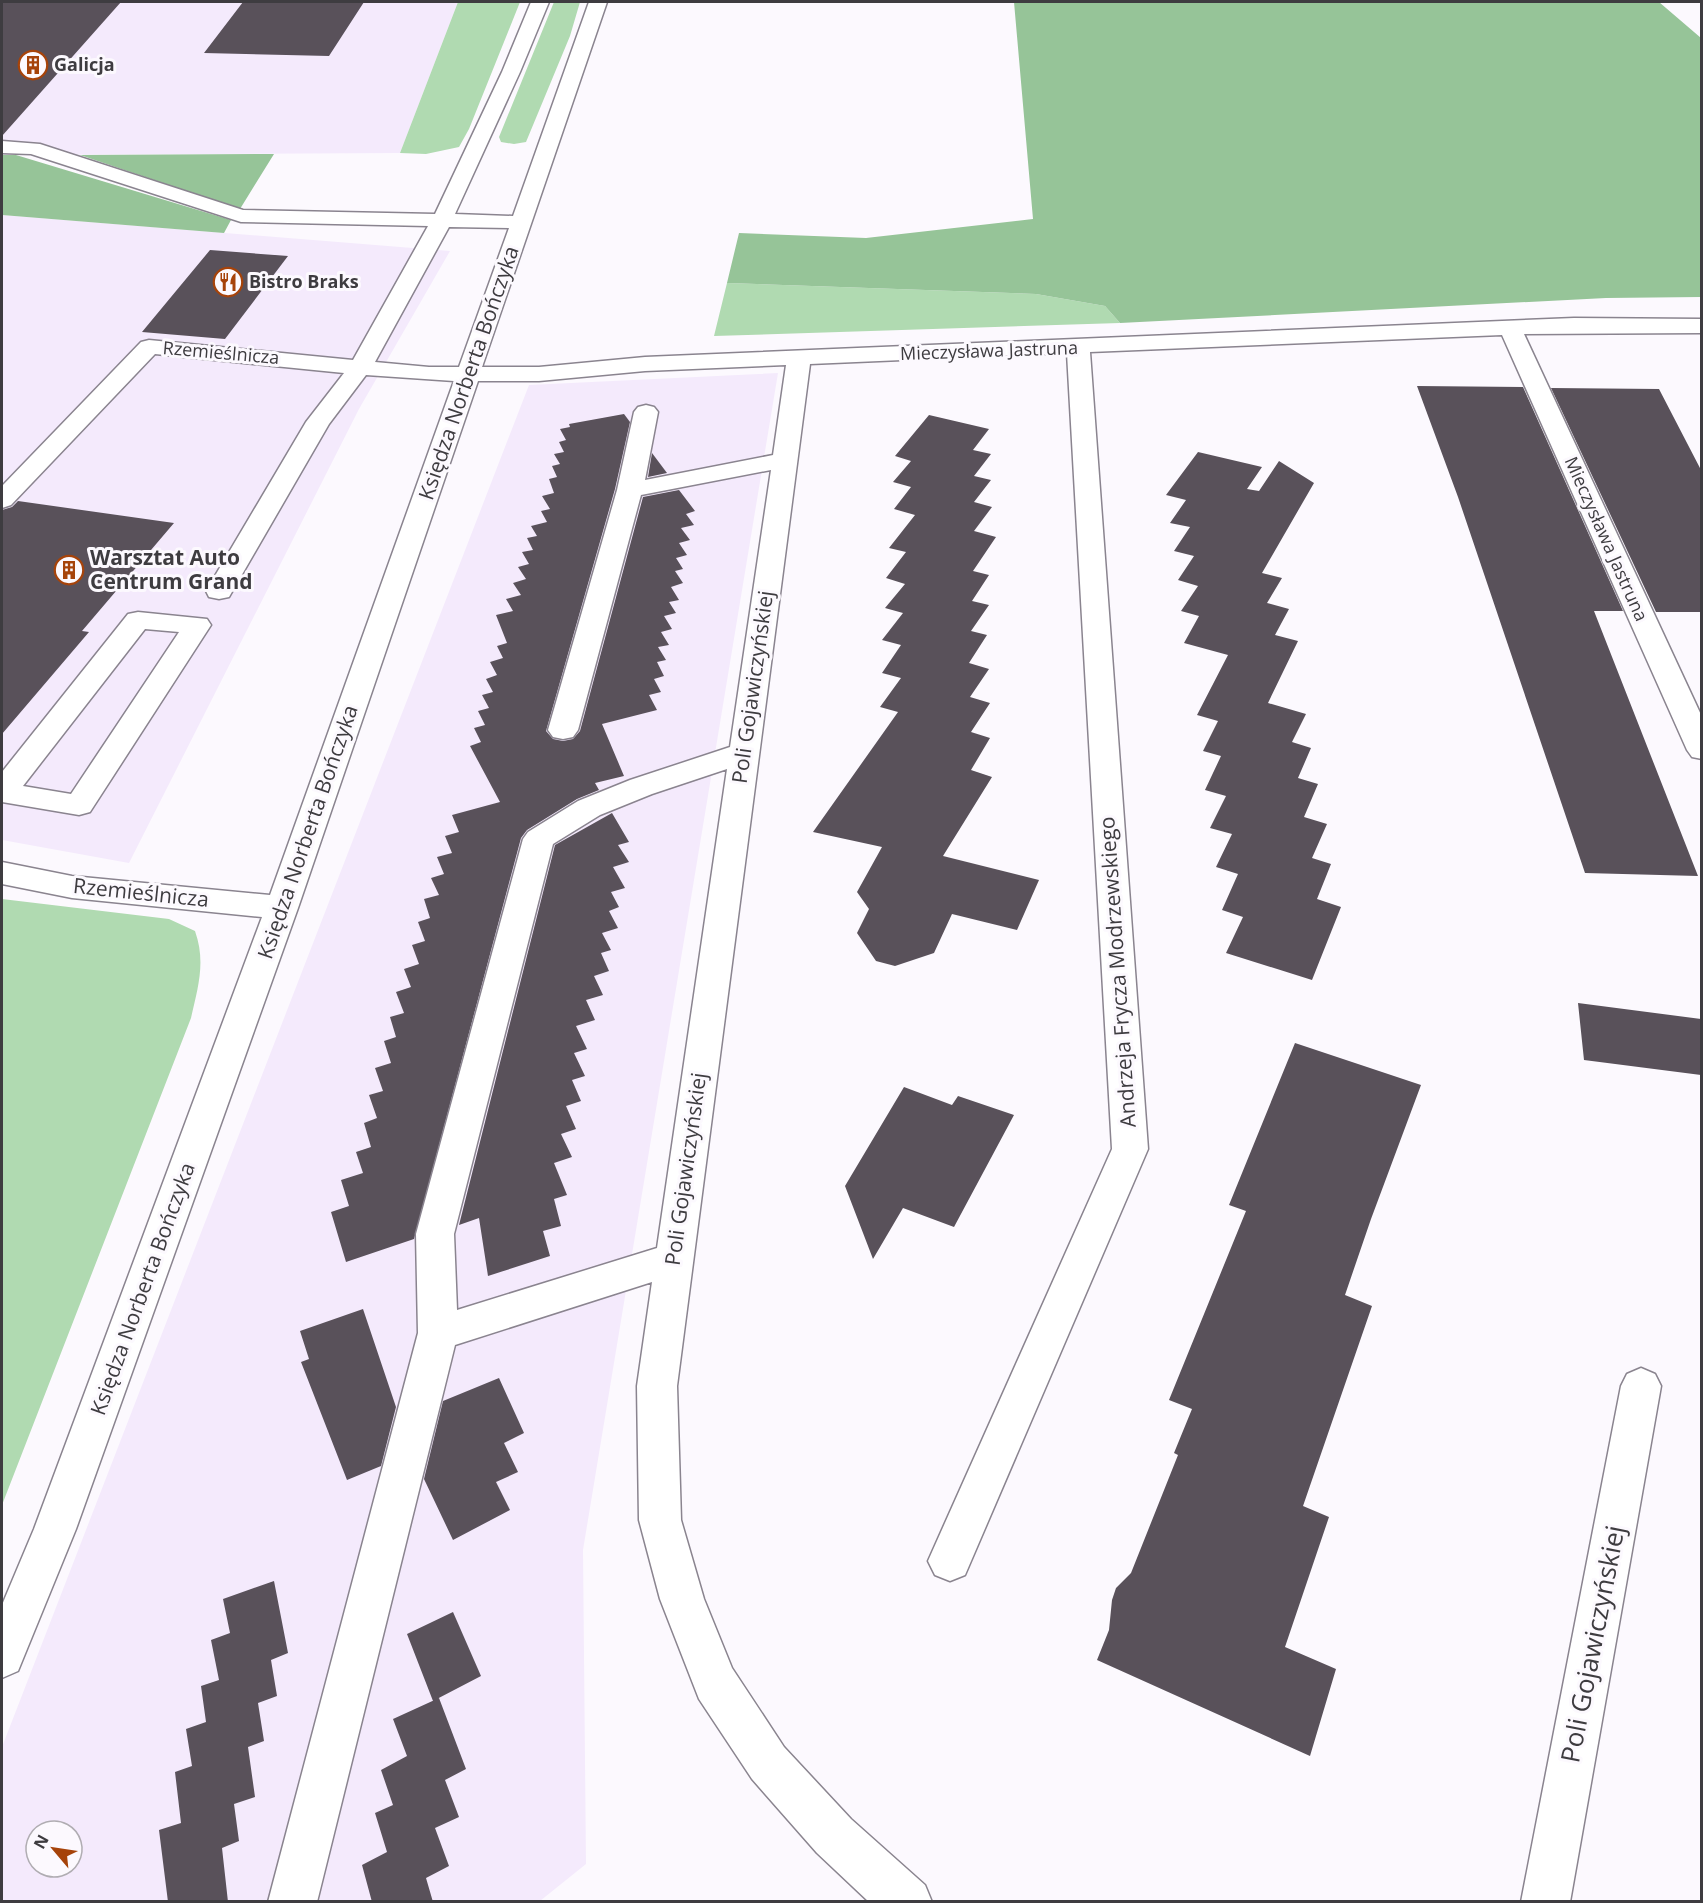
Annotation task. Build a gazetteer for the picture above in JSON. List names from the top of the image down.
{
  "streets": {
    "street": [
      "Mieczysława Jastruna",
      "Rzemieślnicza",
      "Księdza Norberta Bończyka",
      "Poli Gojawiczyńskiej",
      "Andrzeja Frycza Modrzewskiego"
    ]
  },
  "crossings": [
    ["Mieczysława Jastruna", "Rzemieślnicza"],
    ["Mieczysława Jastruna", "Księdza Norberta Bończyka"],
    ["Mieczysława Jastruna", "Poli Gojawiczyńskiej"],
    ["Mieczysława Jastruna", "Andrzeja Frycza Modrzewskiego"],
    ["Rzemieślnicza", "Księdza Norberta Bończyka"]
  ],
  "places": {
    "building": ["Galicja", "Warsztat Auto Centrum Grand"],
    "restaurant": ["Bistro Braks"]
  },
  "north": "top left"
}
